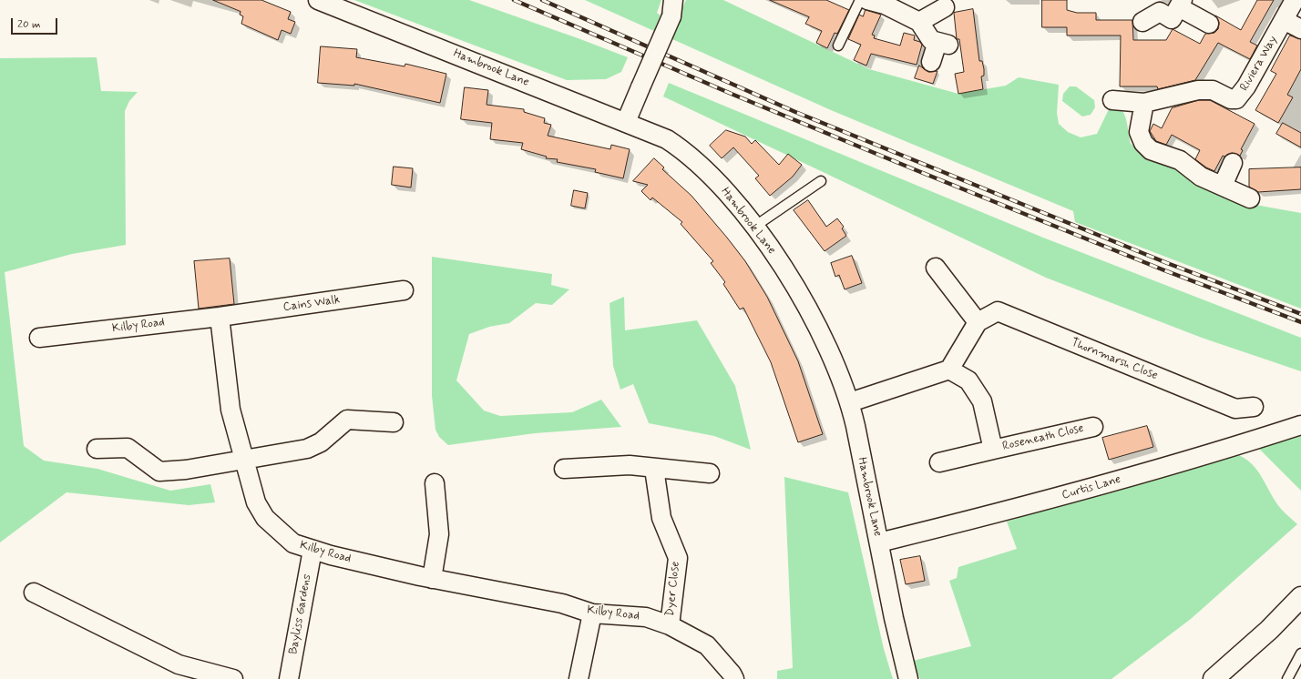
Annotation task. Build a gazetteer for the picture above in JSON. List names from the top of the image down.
{
  "streets": {
    "street": [
      "Riviera Way",
      "Hambrook Lane",
      "Cains Walk",
      "Kilby Road",
      "Thornmarsh Close",
      "Roseneath Close",
      "Curtis Lane",
      "Dyer Close",
      "Bayliss Gardens"
    ]
  },
  "crossings": [
    ["Hambrook Lane", "Curtis Lane"],
    ["Cains Walk", "Kilby Road"],
    ["Kilby Road", "Dyer Close"],
    ["Kilby Road", "Bayliss Gardens"]
  ],
  "scale_bar": "20 m"
}
